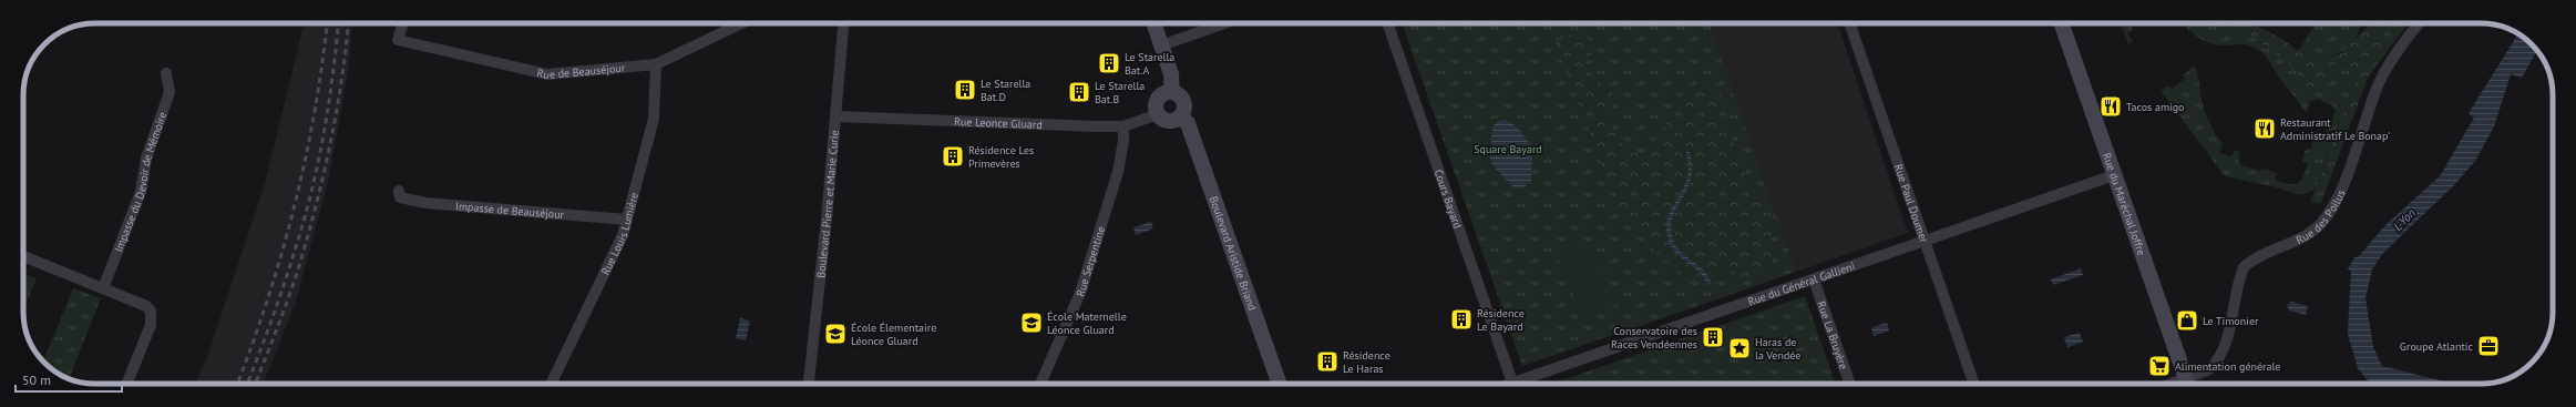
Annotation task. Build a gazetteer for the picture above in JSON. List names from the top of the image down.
{
  "streets": {
    "main road": ["Rue du Maréchal Joffre", "Boulevard Aristide Briand"],
    "street": [
      "Rue de Beauséjour",
      "Rue Leonce Gluard",
      "Impasse du Devoir de Mémoire",
      "Cours Bayard",
      "Boulevard Pierre et Marie Curie",
      "Rue Paul Doumer",
      "Impasse de Beauséjour",
      "Rue des Poilus",
      "Rue Louis Lumière",
      "Rue Serpentine",
      "Rue du Général Gallieni",
      "Rue La Bruyère"
    ]
  },
  "crossings": [
    ["Rue de Beauséjour", "Rue Louis Lumière"],
    ["Rue Leonce Gluard", "Boulevard Pierre et Marie Curie"],
    ["Rue Leonce Gluard", "Boulevard Aristide Briand"],
    ["Rue Leonce Gluard", "Rue Serpentine"],
    ["Cours Bayard", "Rue du Général Gallieni"],
    ["Rue Paul Doumer", "Rue du Général Gallieni"],
    ["Rue du Maréchal Joffre", "Rue du Général Gallieni"],
    ["Impasse de Beauséjour", "Rue Louis Lumière"],
    ["Rue du Général Gallieni", "Rue La Bruyère"]
  ],
  "water": ["L'Yon"],
  "parks": ["Square Bayard"],
  "places": {
    "building": [
      "Le Starella Bat.A",
      "Le Starella Bat.D",
      "Le Starella Bat.B",
      "Résidence Les Primevères",
      "Résidence Le Bayard",
      "Conservatoire des Races Vendéennes",
      "Résidence Le Haras"
    ],
    "restaurant": ["Tacos amigo", "Restaurant Administratif Le Bonap'"],
    "shop": ["Le Timonier"],
    "school or university": ["École Maternelle Léonce Gluard", "École Élementaire Léonce Gluard"],
    "office": ["Groupe Atlantic"],
    "place": ["Haras de la Vendée"],
    "supermarket": ["Alimentation générale"]
  },
  "scale_bar": "50 m"
}
